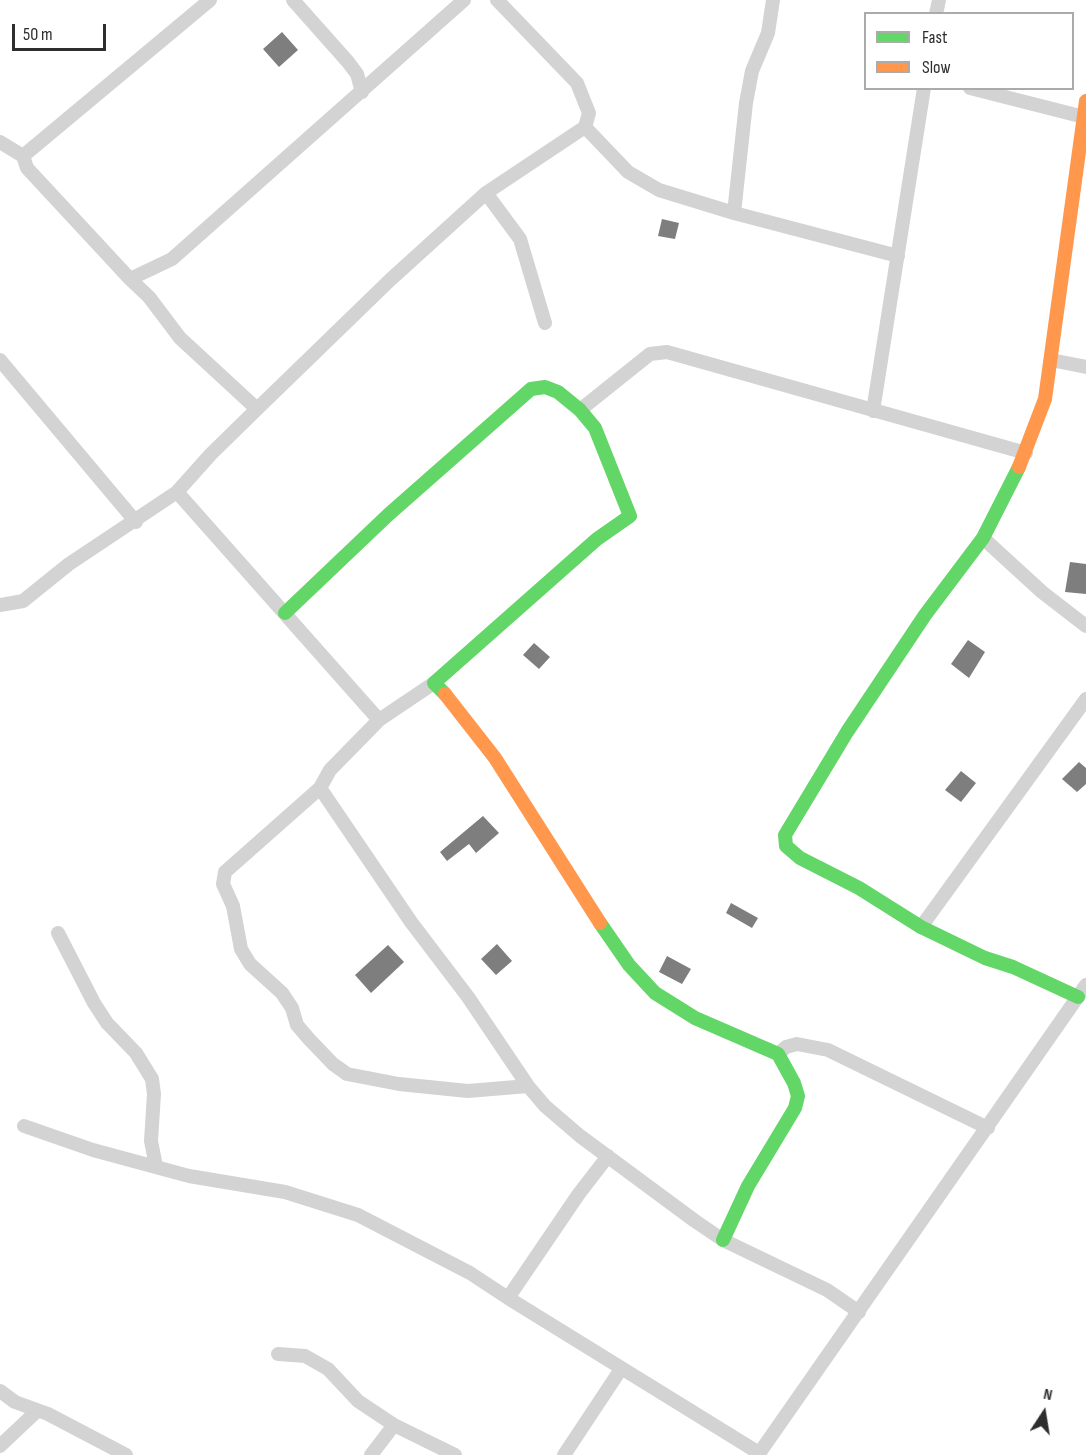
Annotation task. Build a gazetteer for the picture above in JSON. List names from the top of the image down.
{
  "legend": ["Fast", "Slow"],
  "scale_bar": "50 m",
  "north": "top"
}
